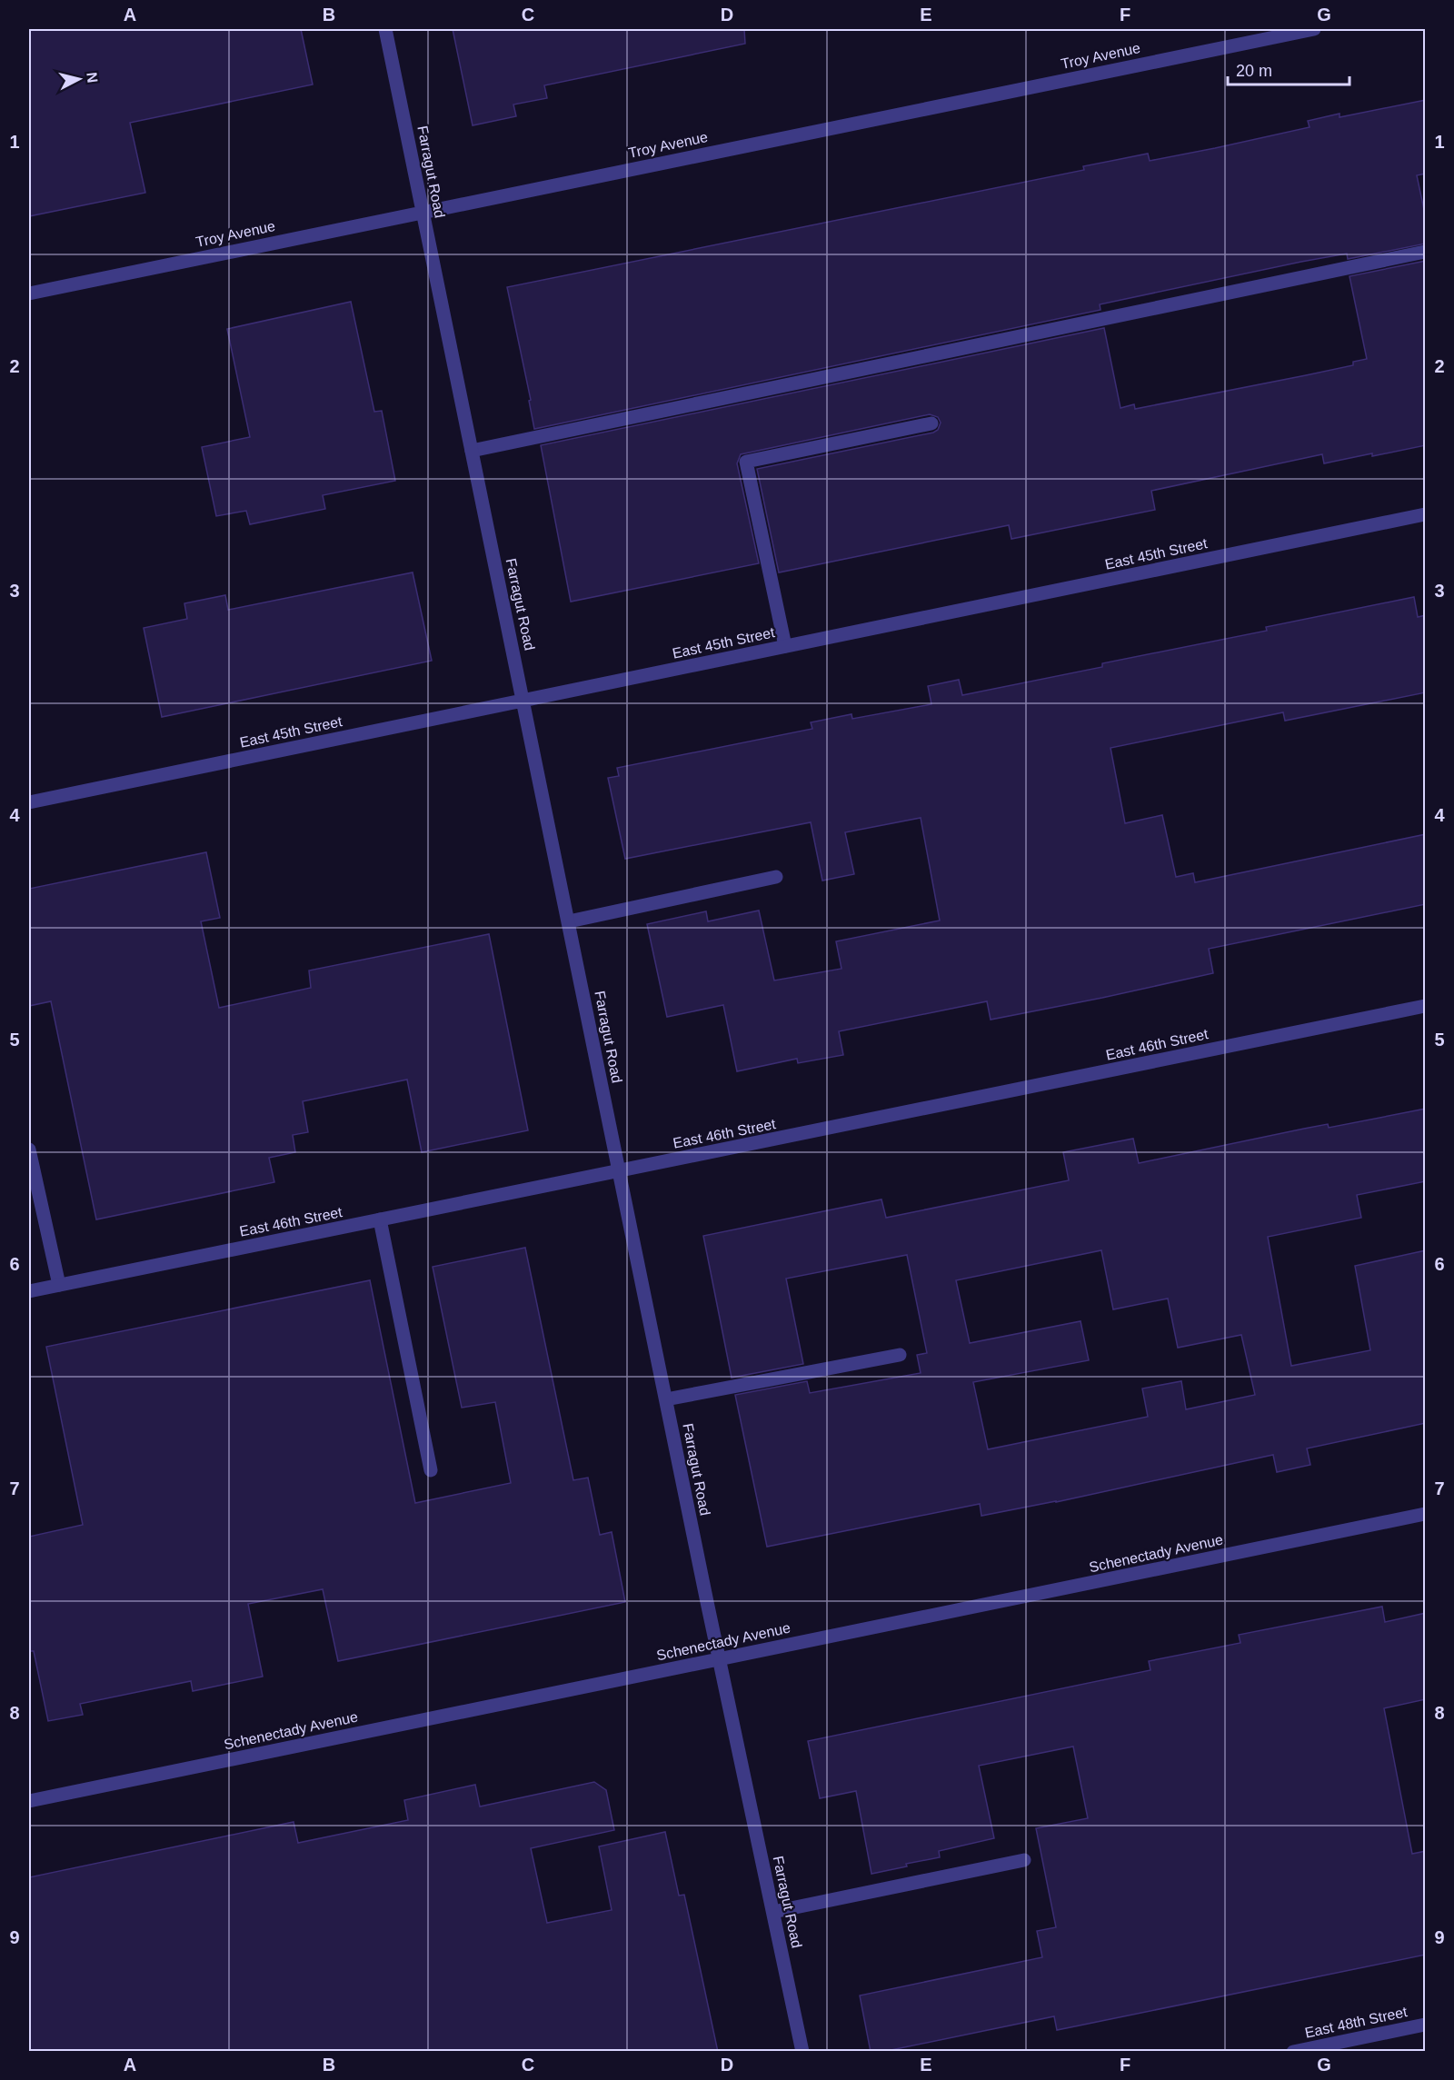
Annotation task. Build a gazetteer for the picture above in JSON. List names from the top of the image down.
{
  "streets": {
    "street": [
      "Troy Avenue",
      "Farragut Road",
      "East 45th Street",
      "East 46th Street",
      "Schenectady Avenue",
      "East 48th Street"
    ]
  },
  "crossings": [
    ["Troy Avenue", "Farragut Road"],
    ["Farragut Road", "East 45th Street"],
    ["Farragut Road", "East 46th Street"],
    ["Farragut Road", "Schenectady Avenue"]
  ],
  "scale_bar": "20 m",
  "north": "right",
  "grid": {
    "columns": [
      "A",
      "B",
      "C",
      "D",
      "E",
      "F",
      "G"
    ],
    "rows": [
      "1",
      "2",
      "3",
      "4",
      "5",
      "6",
      "7",
      "8",
      "9"
    ]
  }
}
